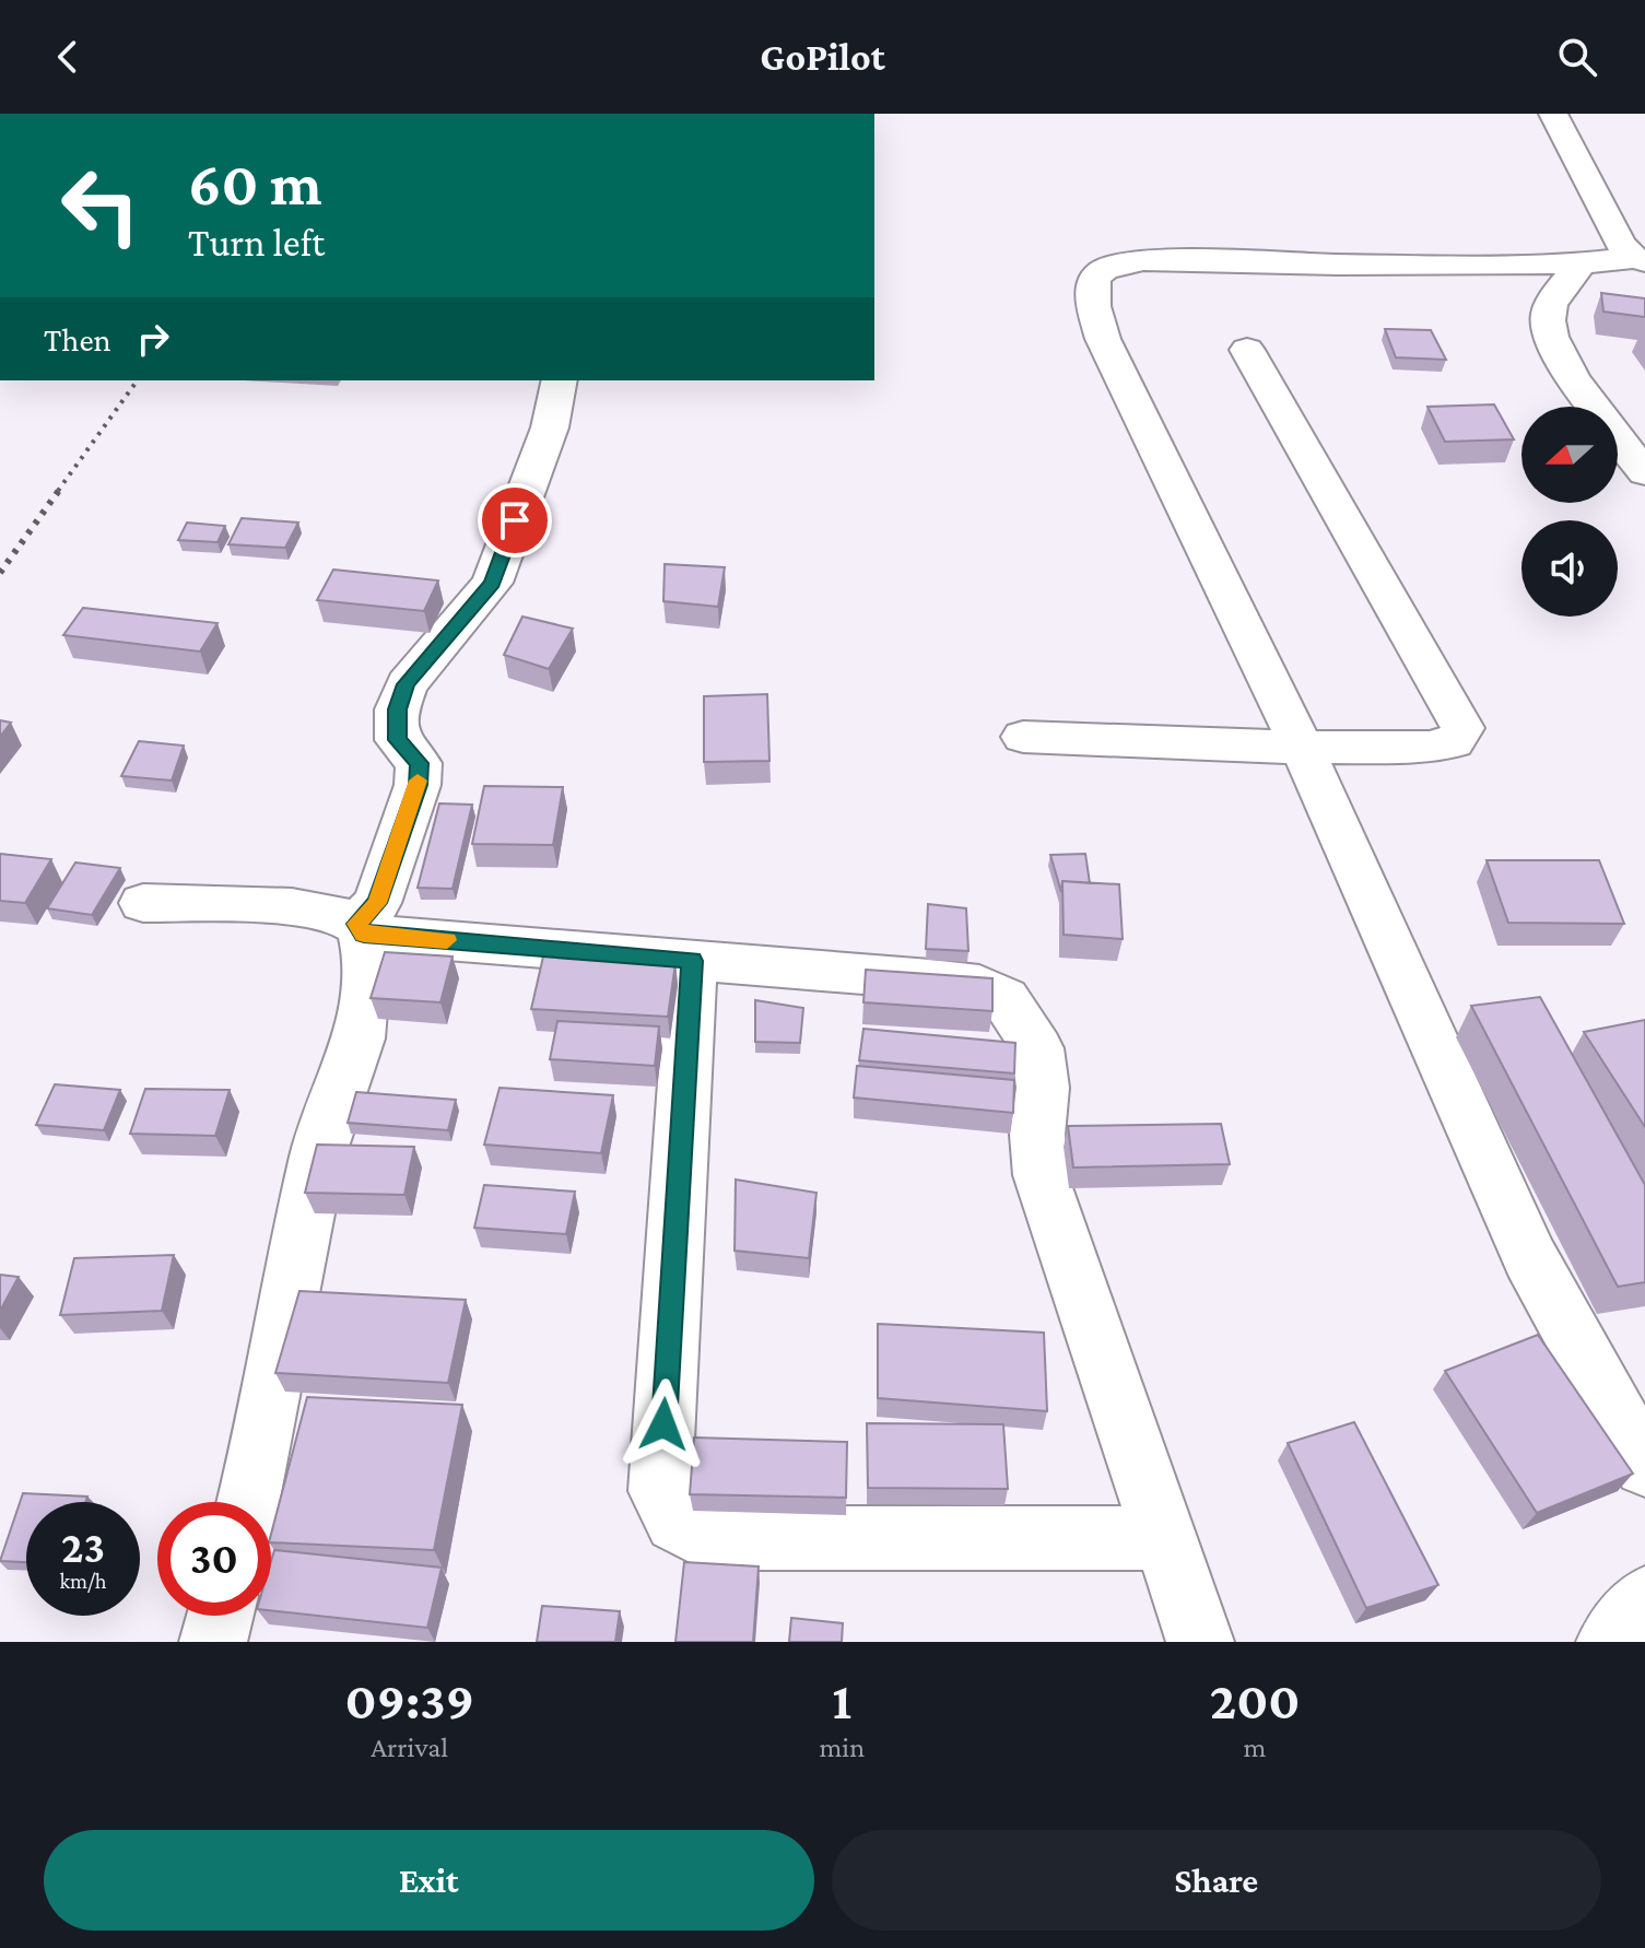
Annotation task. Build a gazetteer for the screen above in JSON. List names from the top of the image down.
{
  "north": "left",
  "page": {
    "header": "GoPilot",
    "turn": ["60 m", "Turn left"],
    "then": "Then",
    "speed": "23 km/h",
    "limit": "30",
    "eta": [
      "09:39",
      "Arrival",
      "1",
      "min",
      "200",
      "m"
    ],
    "buttons": ["Exit", "Share"]
  }
}
